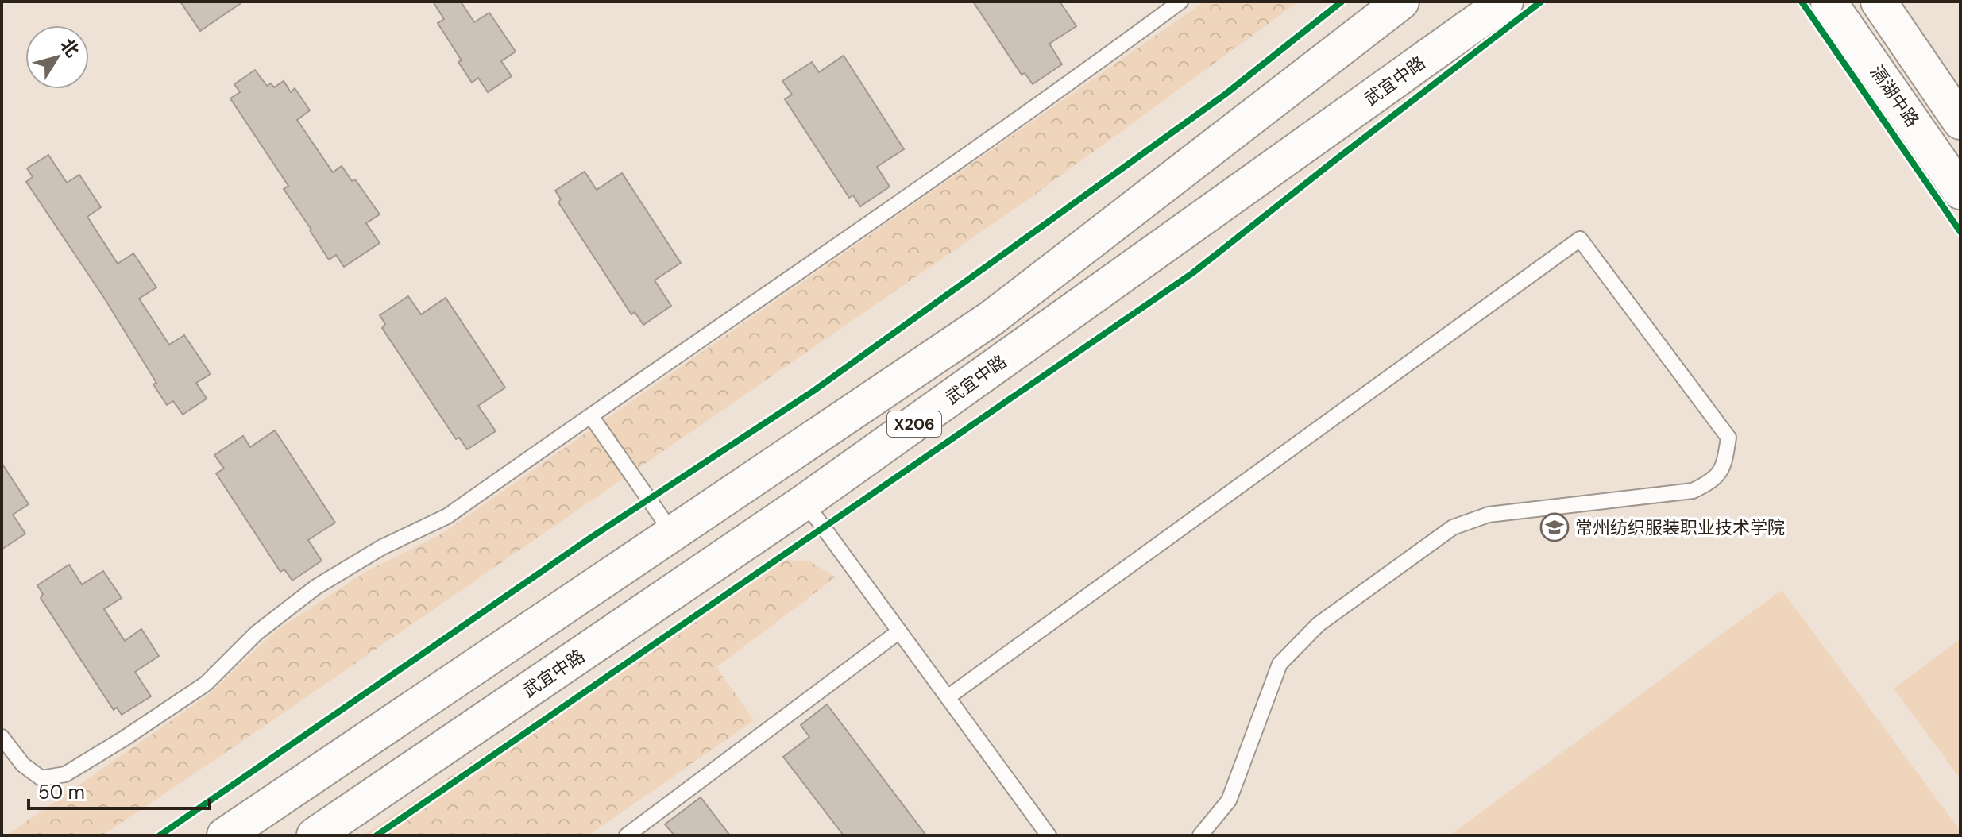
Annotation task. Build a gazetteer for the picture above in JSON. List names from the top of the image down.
{
  "streets": {
    "main road": ["武宜中路", "滆湖中路", "X206"]
  },
  "places": {
    "school or university": ["常州纺织服装职业技术学院"]
  },
  "scale_bar": "50 m",
  "north": "top right"
}
